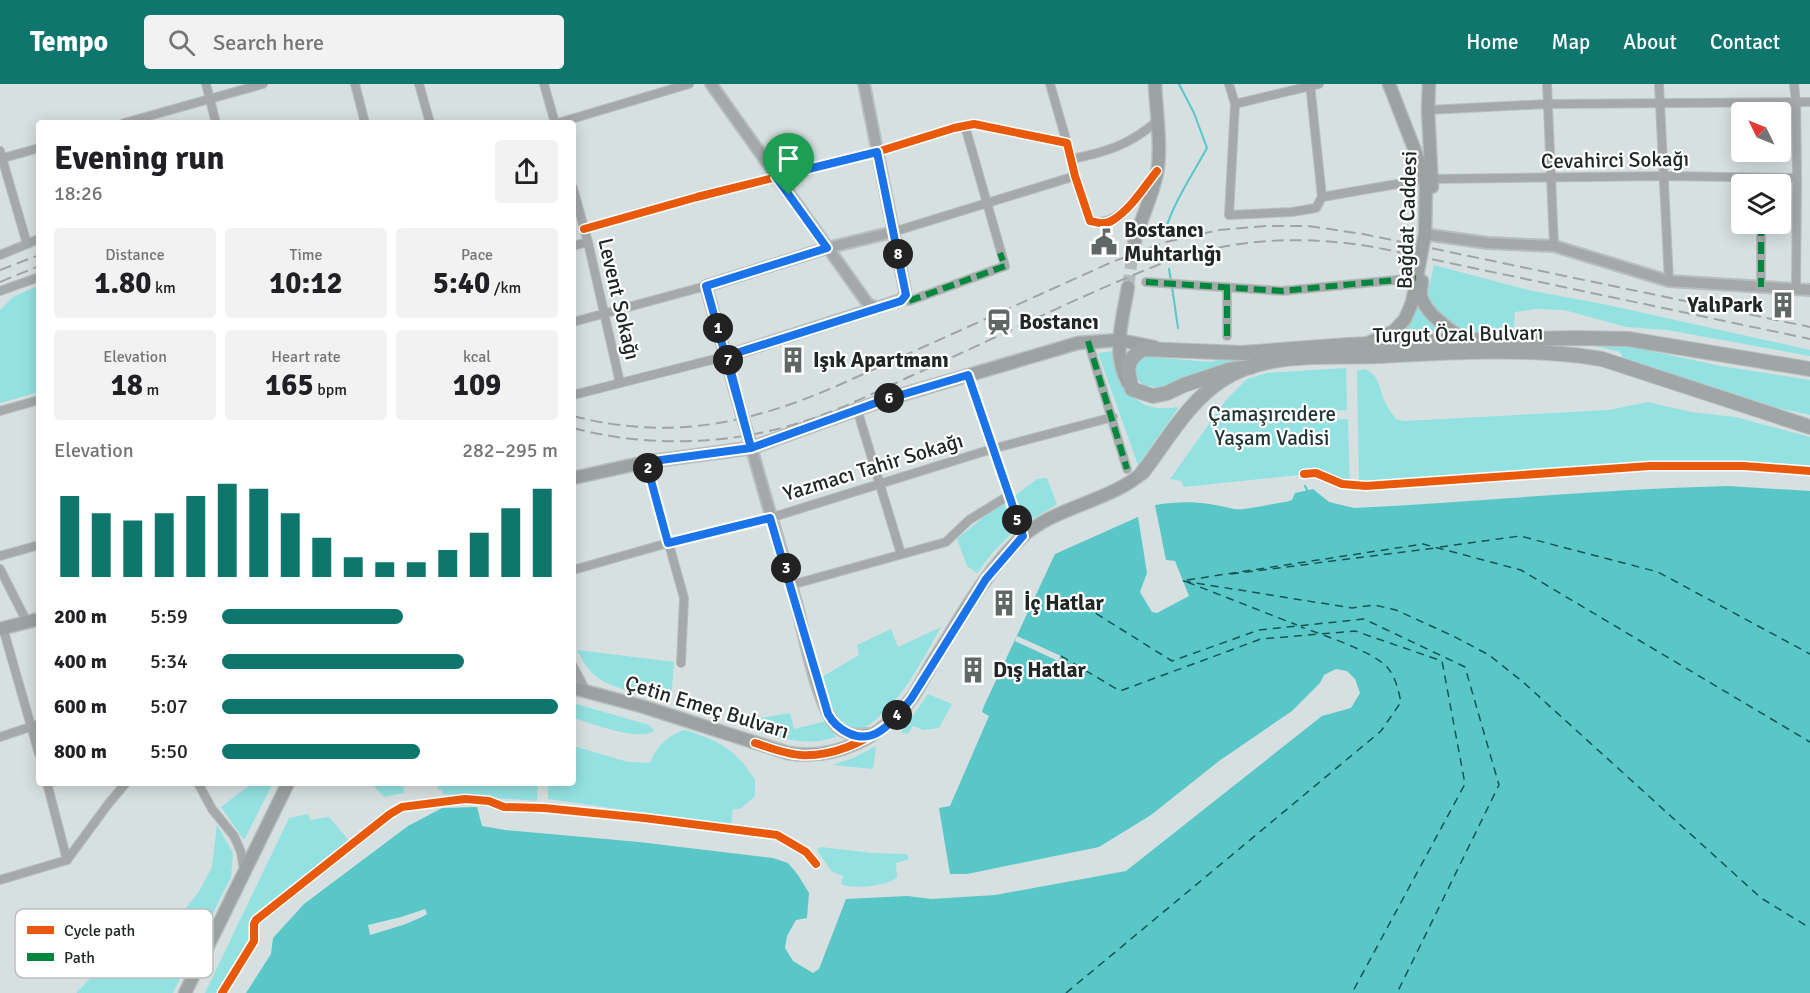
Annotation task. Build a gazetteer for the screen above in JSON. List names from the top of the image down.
{
  "streets": {
    "highway": ["Turgut Özal Bulvarı"],
    "main road": ["Bağdat Caddesi", "Çetin Emeç Bulvarı"],
    "street": ["Cevahirci Sokağı", "Levent Sokağı", "Yazmacı Tahir Sokağı"]
  },
  "crossings": [
    ["Cevahirci Sokağı", "Bağdat Caddesi"],
    ["Bağdat Caddesi", "Turgut Özal Bulvarı"],
    ["Turgut Özal Bulvarı", "Çetin Emeç Bulvarı"]
  ],
  "parks": ["Çamaşırcıdere Yaşam Vadisi"],
  "places": {
    "public building": ["Bostancı Muhtarlığı"],
    "building": [
      "YalıPark",
      "Işık Apartmanı",
      "İç Hatlar",
      "Dış Hatlar"
    ],
    "station": ["Bostancı"]
  },
  "legend": ["Cycle path", "Path"],
  "north": "top left",
  "page": {
    "header": "Tempo",
    "search": "Search here",
    "nav": [
      "Home",
      "Map",
      "About",
      "Contact"
    ],
    "heading": ["Evening run", "18:26"],
    "stats": [
      ["Distance", "1.80 km"],
      ["Time", "10:12"],
      ["Pace", "5:40 /km"],
      ["Elevation", "18 m"],
      ["Heart rate", "165 bpm"],
      ["kcal", "109"]
    ],
    "pins": [
      "8",
      "1",
      "7",
      "6",
      "2",
      "5",
      "3",
      "4"
    ],
    "chart": ["Elevation", "282–295 m"],
    "list": [
      {
        "name": "200 m",
        "note": "5:59"
      },
      {
        "name": "400 m",
        "note": "5:34"
      },
      {
        "name": "600 m",
        "note": "5:07"
      },
      {
        "name": "800 m",
        "note": "5:50"
      }
    ]
  }
}
